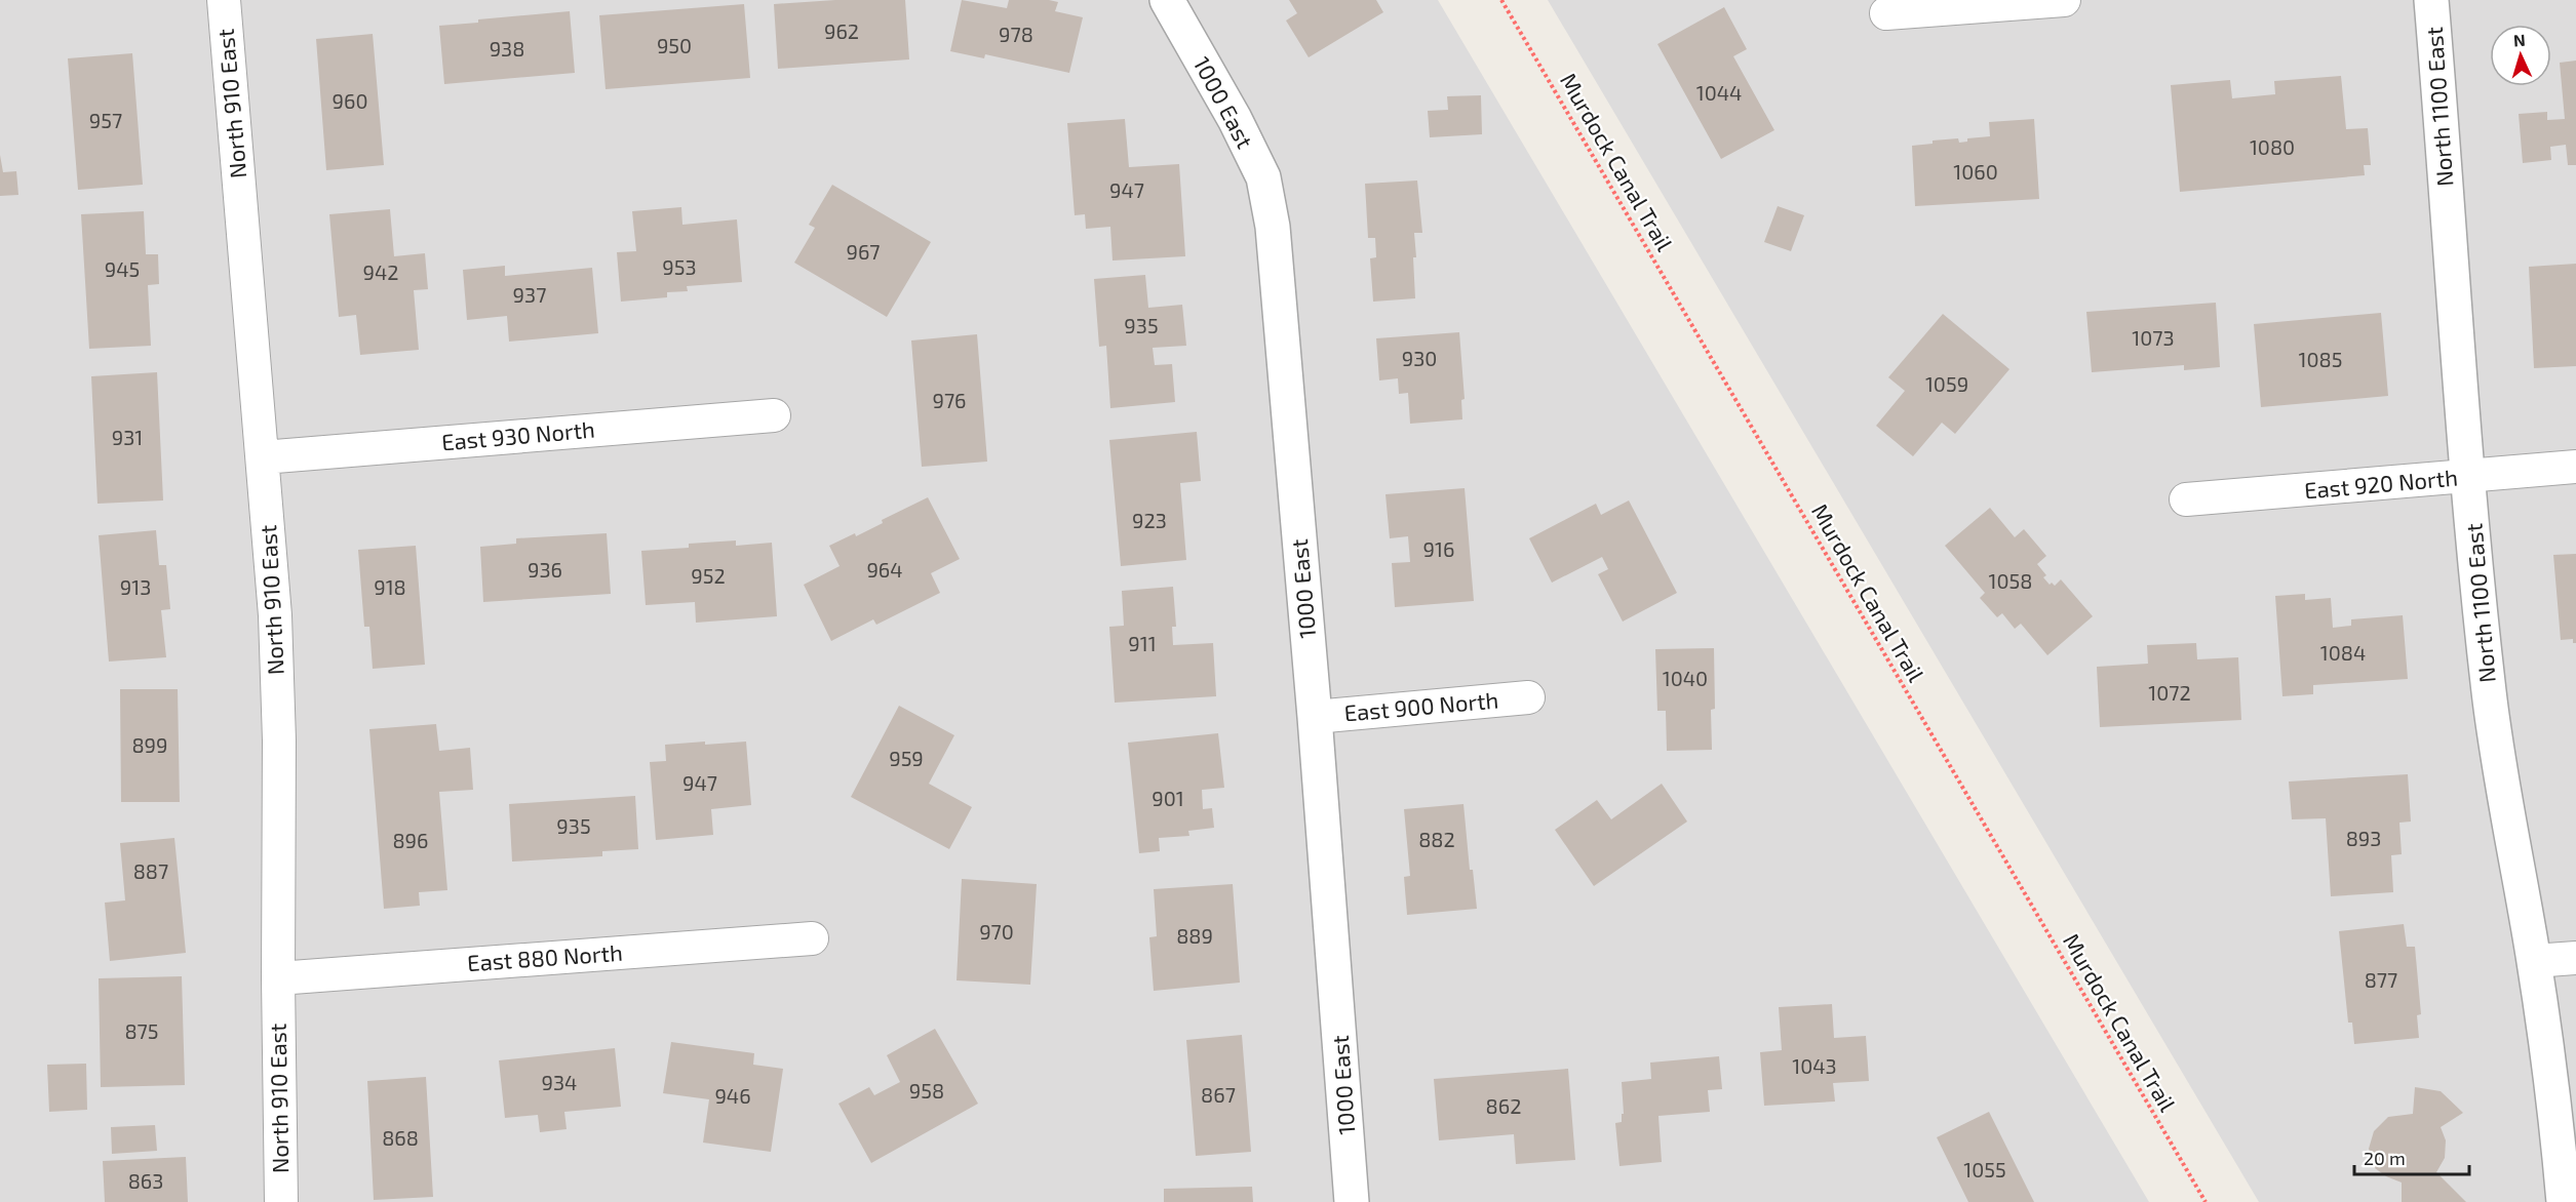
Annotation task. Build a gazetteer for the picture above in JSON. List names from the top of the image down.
{
  "streets": {
    "street": [
      "1000 East",
      "North 910 East",
      "North 1100 East",
      "East 930 North",
      "East 920 North",
      "East 900 North",
      "East 880 North"
    ],
    "path": ["Murdock Canal Trail"]
  },
  "crossings": [
    ["1000 East", "East 900 North"],
    ["North 910 East", "East 930 North"],
    ["North 910 East", "East 880 North"],
    ["North 1100 East", "East 920 North"]
  ],
  "house_numbers": [
    "962",
    "978",
    "950",
    "938",
    "1044",
    "960",
    "957",
    "1080",
    "1060",
    "947",
    "967",
    "953",
    "945",
    "942",
    "937",
    "935",
    "1073",
    "930",
    "1085",
    "1059",
    "976",
    "931",
    "923",
    "916",
    "936",
    "964",
    "952",
    "1058",
    "913",
    "918",
    "911",
    "1084",
    "1040",
    "1072",
    "899",
    "959",
    "947",
    "901",
    "935",
    "893",
    "882",
    "896",
    "887",
    "970",
    "889",
    "877",
    "875",
    "1043",
    "934",
    "958",
    "867",
    "946",
    "862",
    "868",
    "1055",
    "863"
  ],
  "scale_bar": "20 m",
  "north": "top"
}
